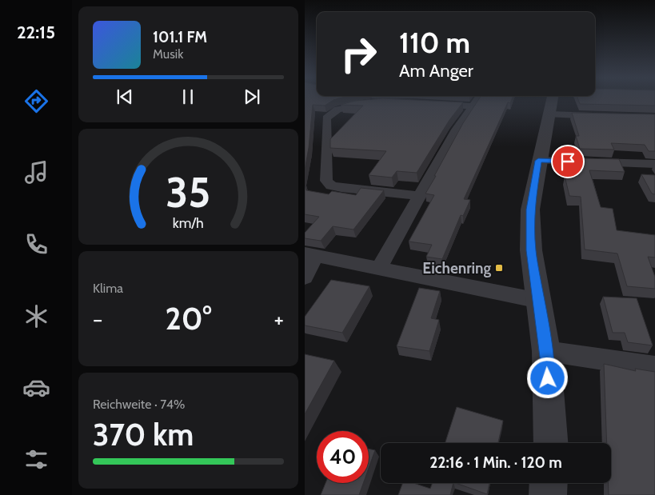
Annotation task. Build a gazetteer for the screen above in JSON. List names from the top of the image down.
{
  "places": {
    "transit": ["Eichenring"]
  },
  "page": {
    "tabs": "22:15",
    "turn": ["110 m", "Am Anger"],
    "song": ["101.1 FM", "Musik"],
    "tile": [
      "Klima",
      ["Reichweite · 74%", "370 km"]
    ],
    "heat": ["−", "20°", "+"],
    "limit": "40",
    "trip": "22:16 · 1 Min. · 120 m",
    "gauge": ["35", "km/h"]
  }
}
